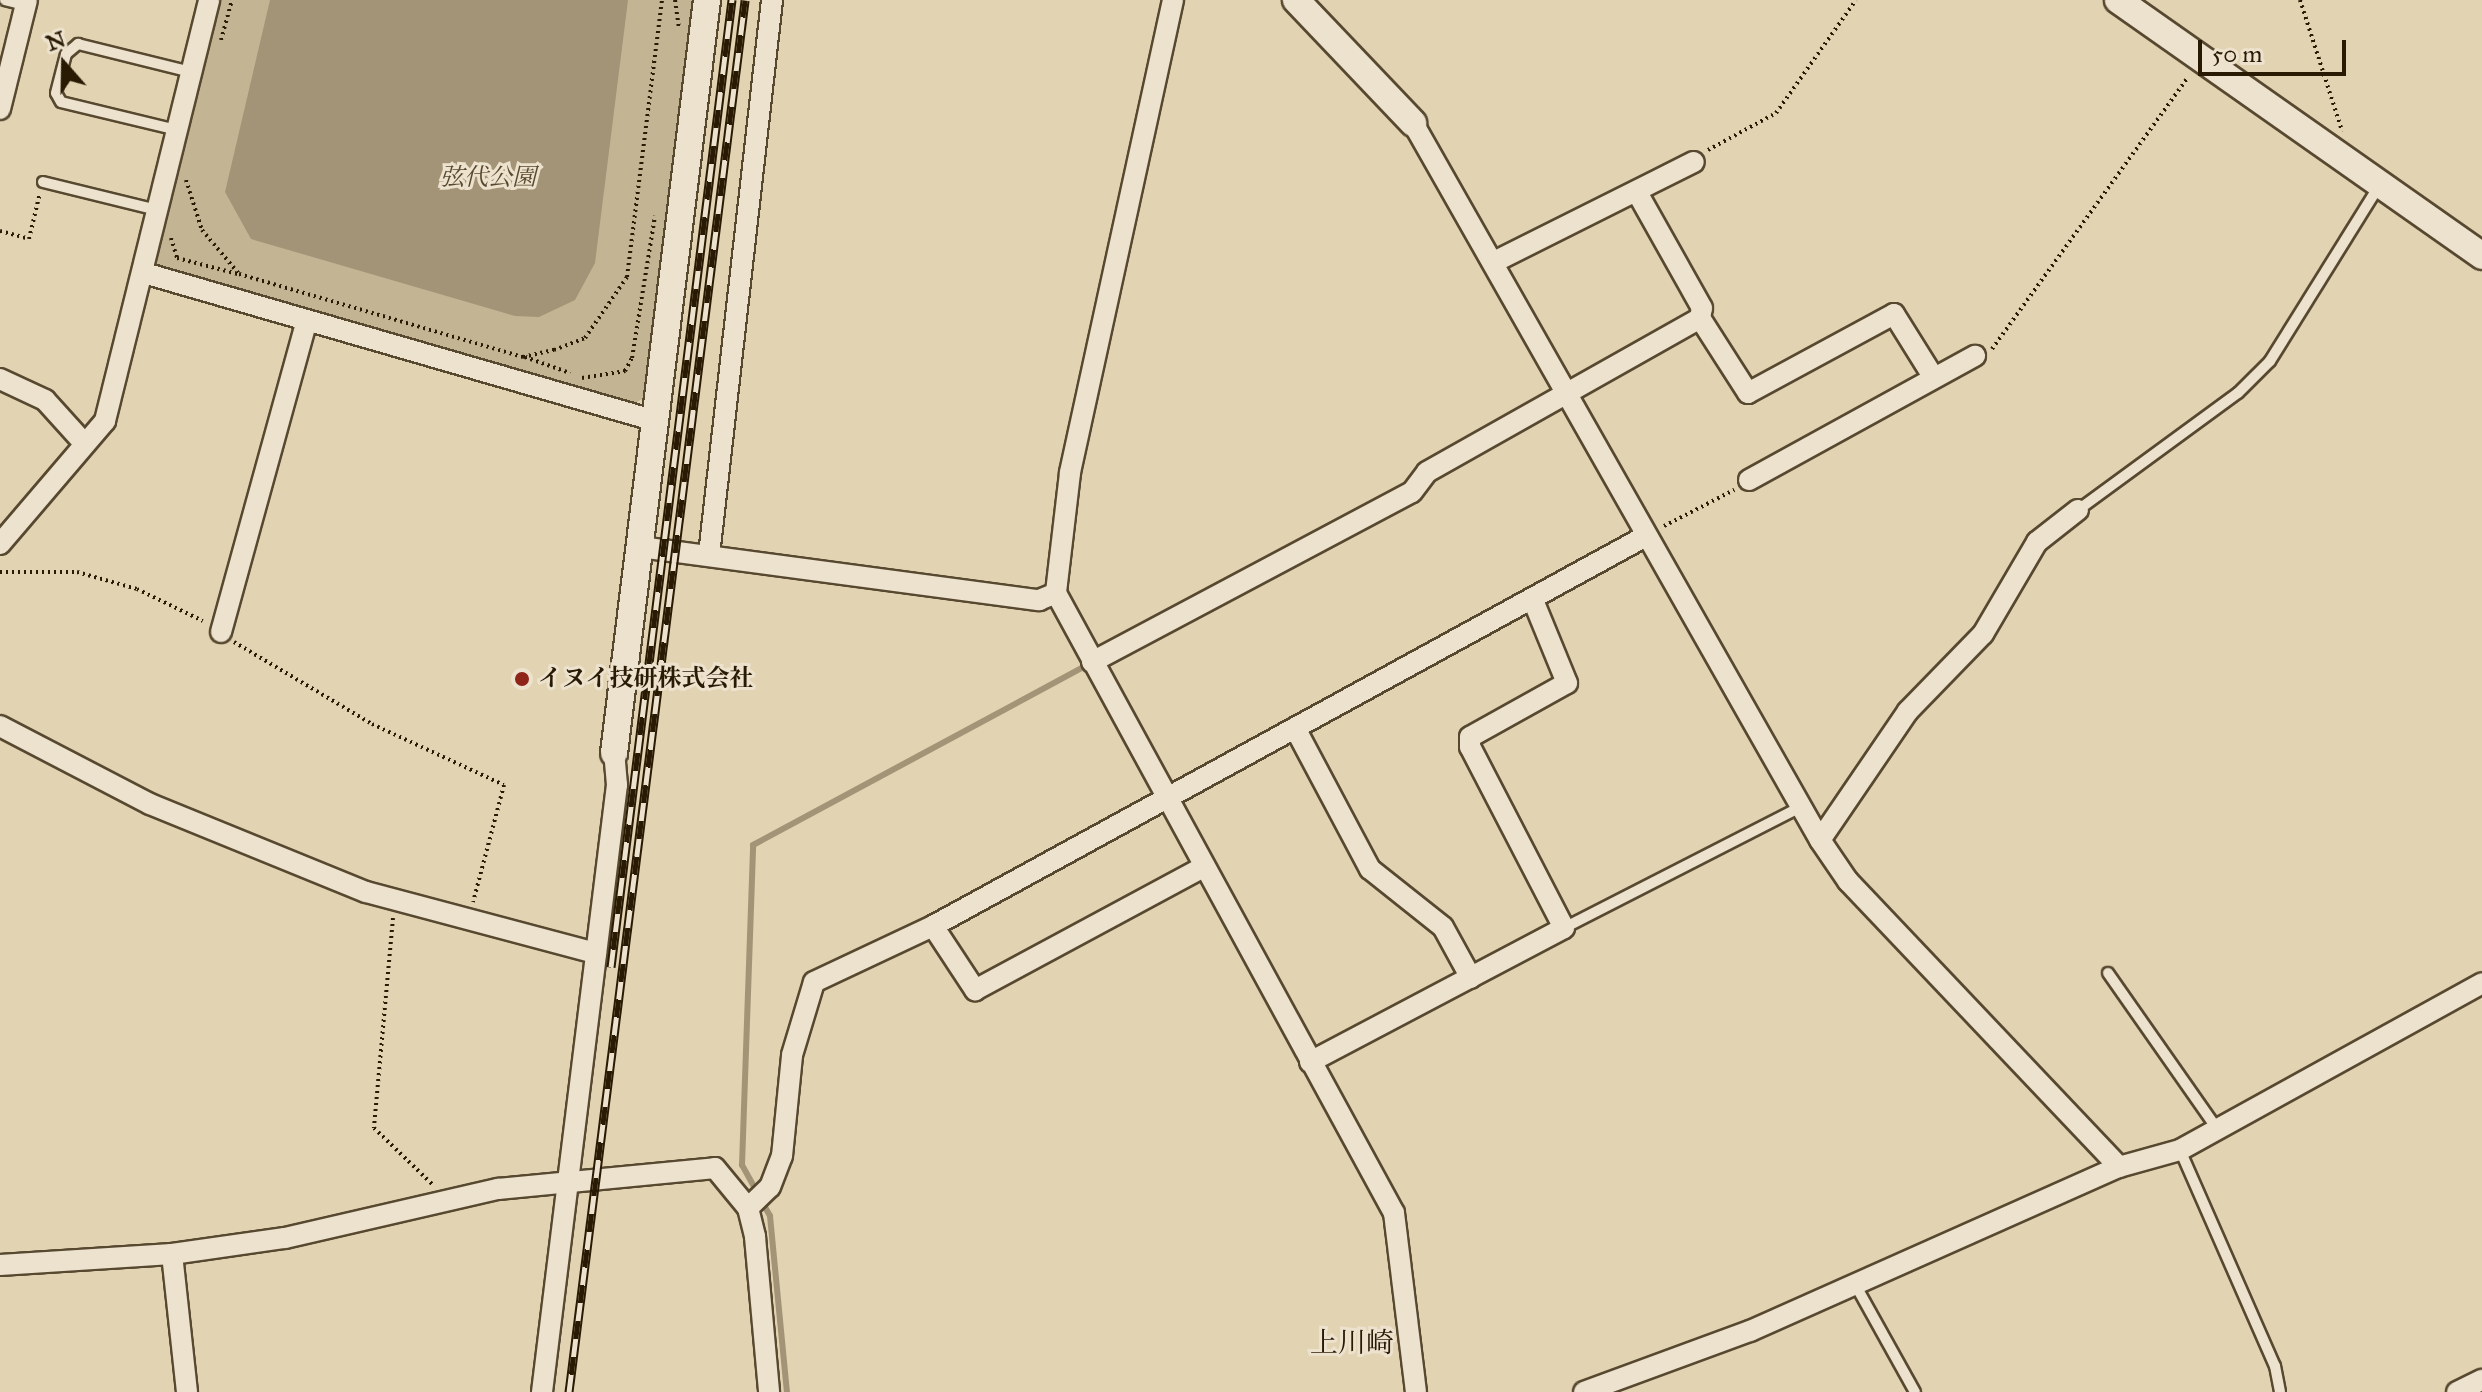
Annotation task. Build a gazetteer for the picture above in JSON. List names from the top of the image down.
{
  "districts": ["上川崎"],
  "parks": ["弦代公園"],
  "places": ["イヌイ技研株式会社"],
  "scale_bar": "50 m",
  "north": "top"
}
